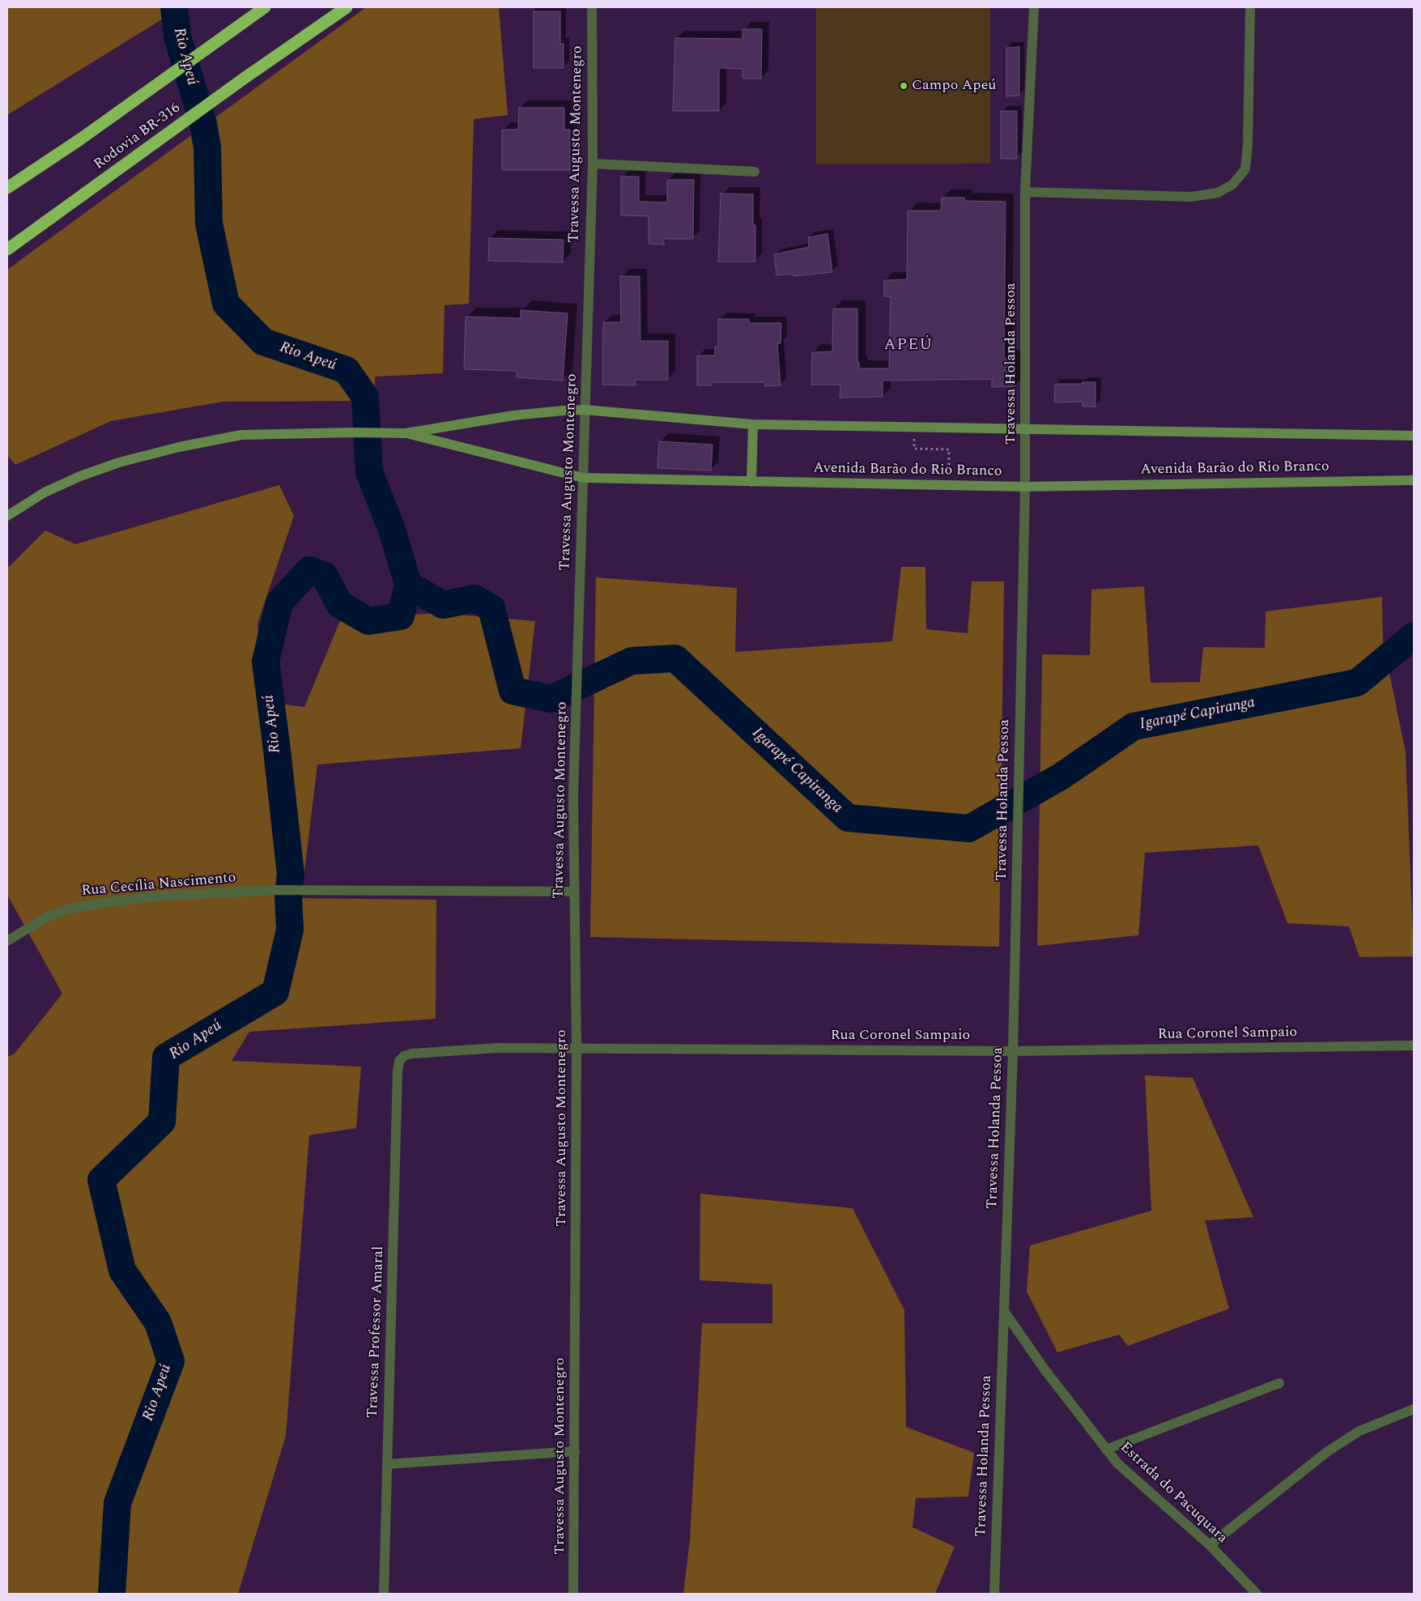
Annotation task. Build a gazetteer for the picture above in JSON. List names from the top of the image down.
{
  "streets": {
    "highway": ["Rodovia BR-316"],
    "main road": ["Avenida Barão do Rio Branco"],
    "street": [
      "Travessa Augusto Montenegro",
      "Travessa Holanda Pessoa",
      "Rua Cecília Nascimento",
      "Rua Coronel Sampaio",
      "Travessa Professor Amaral",
      "Estrada do Pacuquara"
    ]
  },
  "crossings": [
    ["Travessa Augusto Montenegro", "Avenida Barão do Rio Branco"],
    ["Travessa Augusto Montenegro", "Rua Cecília Nascimento"],
    ["Travessa Augusto Montenegro", "Rua Coronel Sampaio"],
    ["Travessa Holanda Pessoa", "Avenida Barão do Rio Branco"],
    ["Travessa Holanda Pessoa", "Rua Coronel Sampaio"],
    ["Travessa Holanda Pessoa", "Estrada do Pacuquara"],
    ["Rua Coronel Sampaio", "Travessa Professor Amaral"]
  ],
  "districts": ["APEÚ"],
  "water": ["Rio Apeú", "Igarapé Capiranga"],
  "places": ["Campo Apeú"]
}
